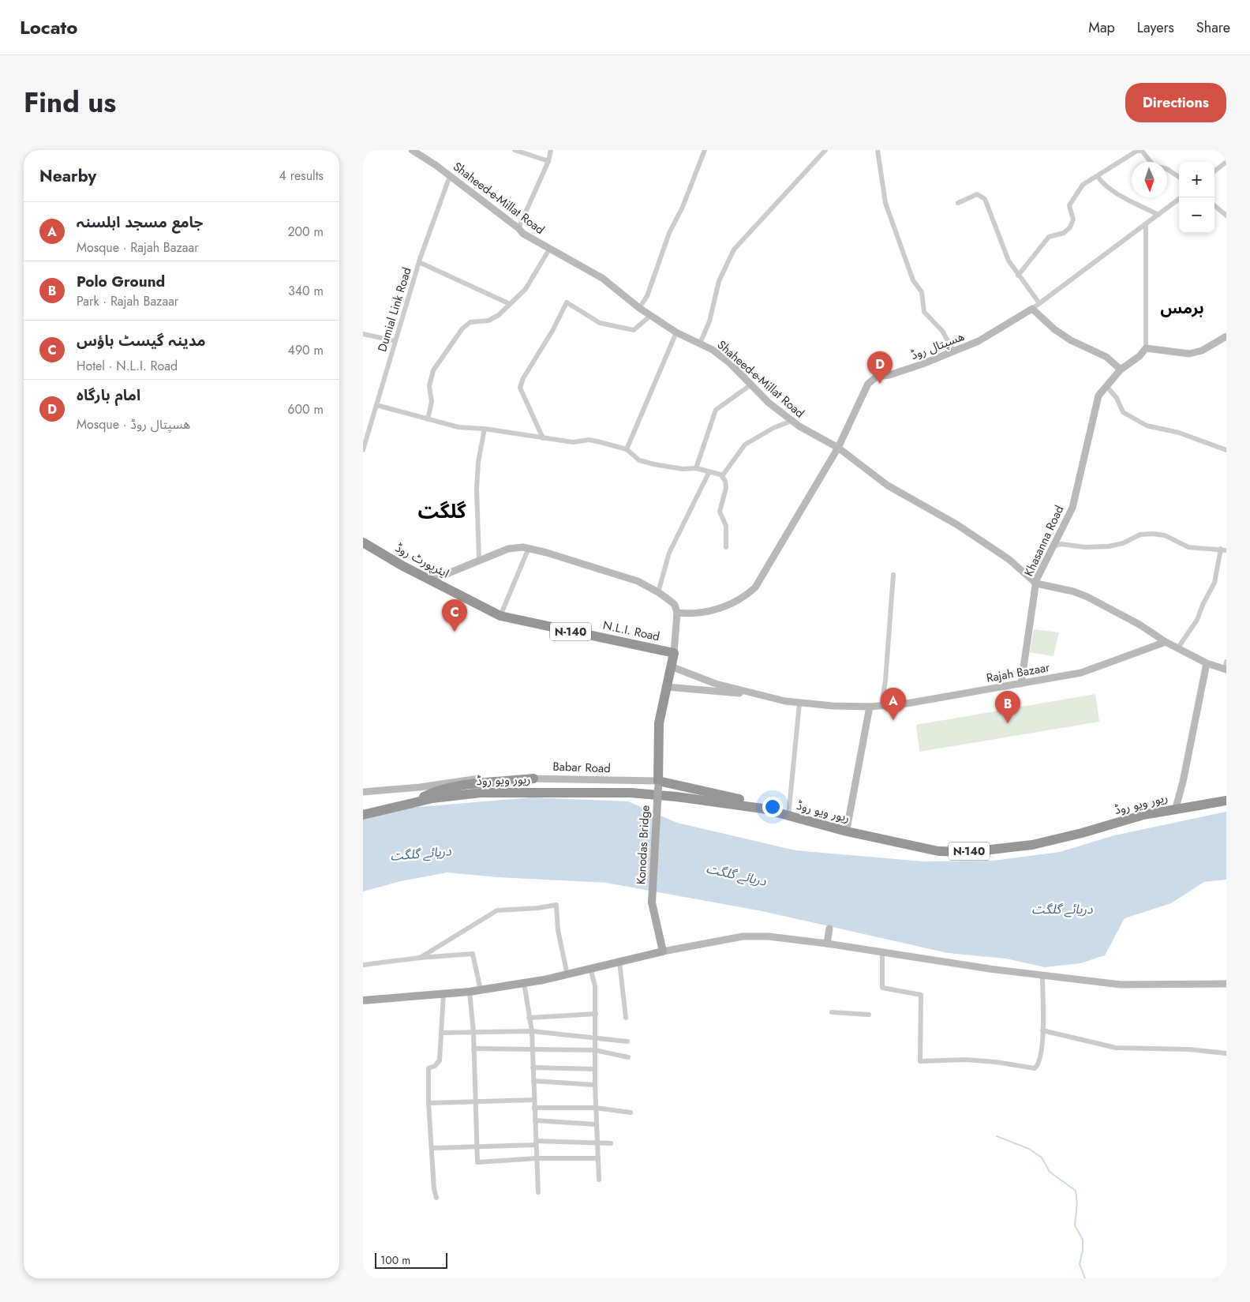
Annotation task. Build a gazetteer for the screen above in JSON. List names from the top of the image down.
{
  "streets": {
    "highway": [
      "ایئرپورٹ روڈ",
      "N.L.I. Road",
      "N-140",
      "ریور ویو روڈ"
    ],
    "main road": [
      "Shaheed-e-Millat Road",
      "ھسپتال روڈ",
      "Khasanna Road",
      "Rajah Bazaar",
      "Babar Road",
      "Konodas Bridge"
    ],
    "street": ["Dumial Link Road"]
  },
  "crossings": [
    ["Shaheed-e-Millat Road", "Dumial Link Road"],
    ["Shaheed-e-Millat Road", "ھسپتال روڈ"],
    ["Shaheed-e-Millat Road", "Khasanna Road"],
    ["Shaheed-e-Millat Road", "Rajah Bazaar"],
    ["Khasanna Road", "Rajah Bazaar"],
    ["ایئرپورٹ روڈ", "N.L.I. Road"],
    ["N-140", "Babar Road"],
    ["N-140", "ریور ویو روڈ"],
    ["N-140", "Konodas Bridge"],
    ["Babar Road", "Konodas Bridge"]
  ],
  "districts": ["برمس", "گلگت"],
  "water": ["دریائے گلگت"],
  "scale_bar": "100 m",
  "north": "bottom",
  "page": {
    "header": "Locato",
    "nav": ["Map", "Layers", "Share"],
    "title": "Find us",
    "buttons": "Directions",
    "heading": ["Nearby", "4 results"],
    "map_buttons": ["+", "−"],
    "list": [
      {
        "mark": "A",
        "name": "جامع مسجد اہلسنہ",
        "note": "Mosque · Rajah Bazaar",
        "value": "200 m"
      },
      {
        "mark": "B",
        "name": "Polo Ground",
        "note": "Park · Rajah Bazaar",
        "value": "340 m"
      },
      {
        "mark": "C",
        "name": "مدینہ گیسٹ ہاؤس",
        "note": "Hotel · N.L.I. Road",
        "value": "490 m"
      },
      {
        "mark": "D",
        "name": "امام بارگاہ",
        "note": "Mosque · ھسپتال روڈ",
        "value": "600 m"
      }
    ],
    "pins": [
      "D",
      "C",
      "A",
      "B"
    ],
    "scale": "100 m"
  }
}
